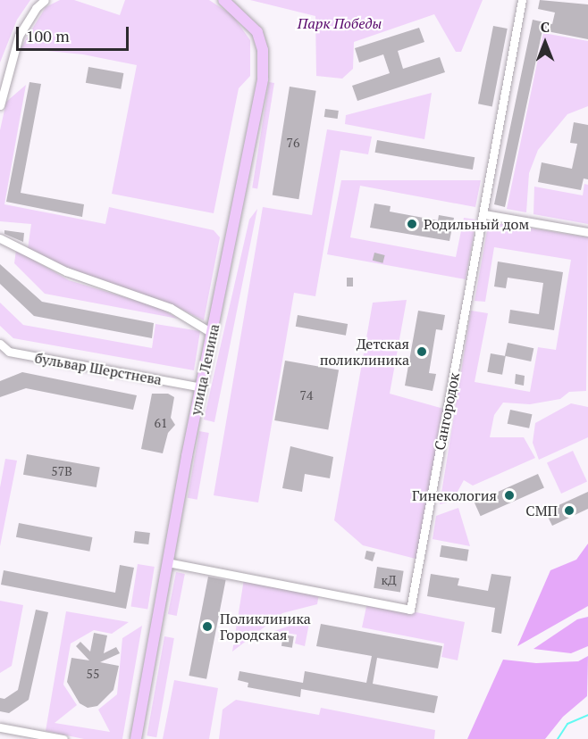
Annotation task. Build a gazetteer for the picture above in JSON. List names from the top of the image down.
{
  "streets": {
    "main road": ["улица Ленина"],
    "street": ["бульвар Шерстнева", "Сангородок"]
  },
  "crossings": [
    ["бульвар Шерстнева", "улица Ленина"],
    ["улица Ленина", "Сангородок"]
  ],
  "parks": ["Парк Победы"],
  "places": [
    "Родильный дом",
    "Детская поликлиника",
    "Гинекология",
    "СМП",
    "Поликлиника Городская"
  ],
  "house_numbers": [
    "76",
    "74",
    "61",
    "57В",
    "кД",
    "55"
  ],
  "scale_bar": "100 m",
  "north": "top"
}
